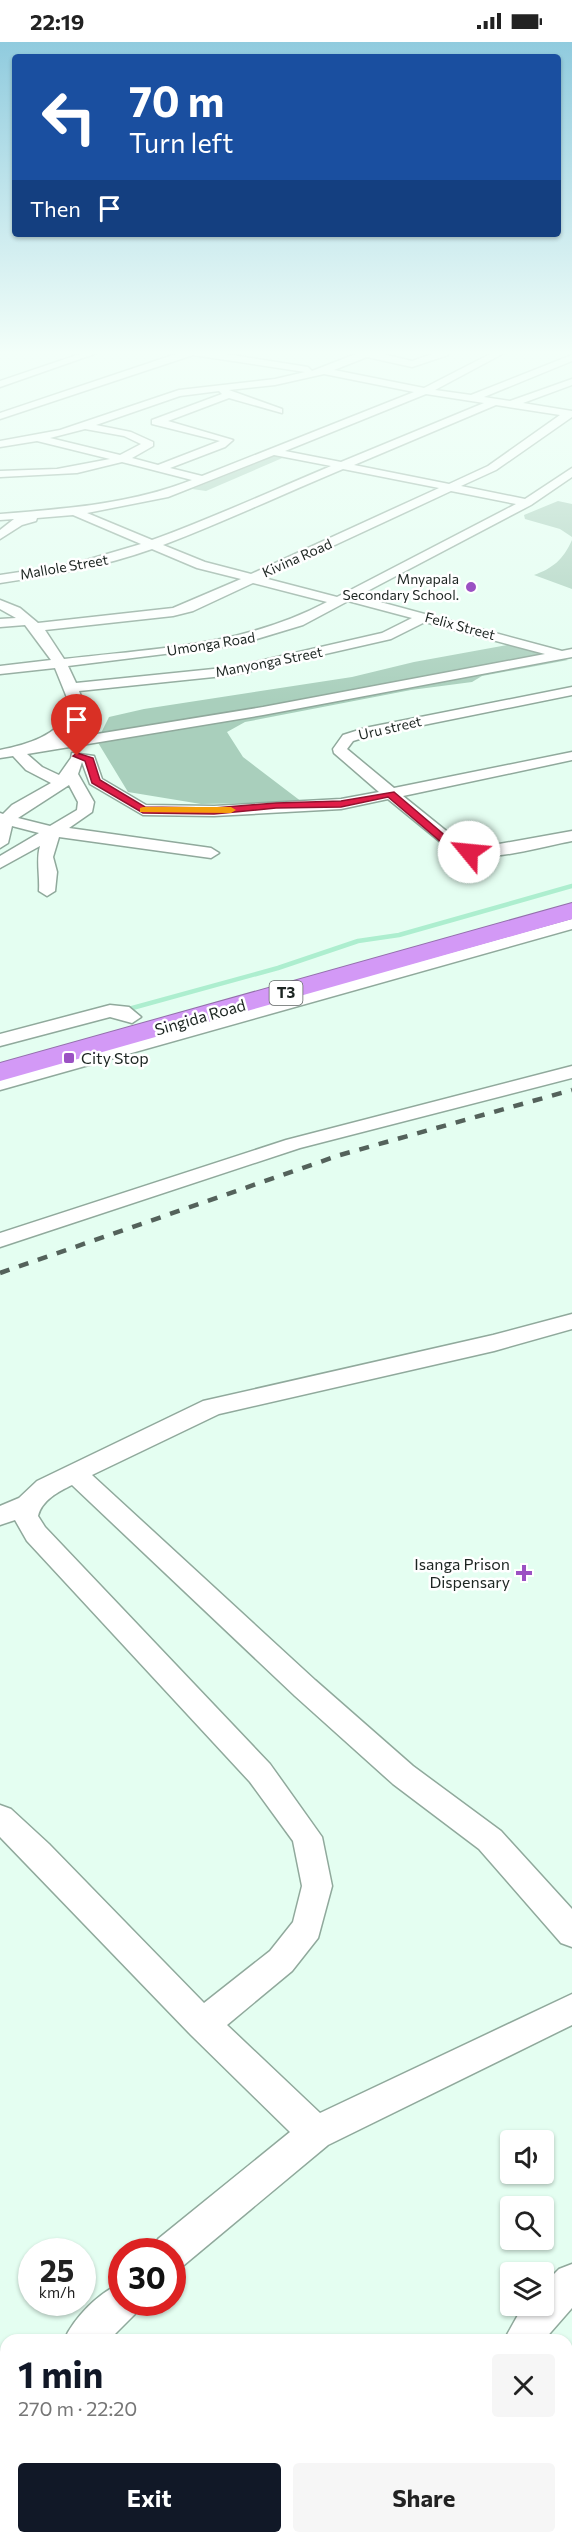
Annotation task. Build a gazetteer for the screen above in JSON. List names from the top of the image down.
{
  "streets": {
    "highway": ["T3", "Singida Road"],
    "street": [
      "Kivina Road",
      "Mallole Street",
      "Felix Street",
      "Umonga Road",
      "Manyonga Street",
      "Uru street"
    ]
  },
  "crossings": [
    ["Kivina Road", "Felix Street"],
    ["Mallole Street", "Felix Street"],
    ["Felix Street", "Umonga Road"],
    ["Felix Street", "Manyonga Street"]
  ],
  "places": {
    "other": ["Mnyapala Secondary School."],
    "transit": ["City Stop"],
    "health": ["Isanga Prison Dispensary"]
  },
  "page": {
    "status": "22:19",
    "turn": ["70 m", "Turn left"],
    "then": "Then",
    "speed": "25 km/h",
    "limit": "30",
    "heading": ["1 min", "270 m · 22:20"],
    "buttons": ["Exit", "Share"]
  }
}
